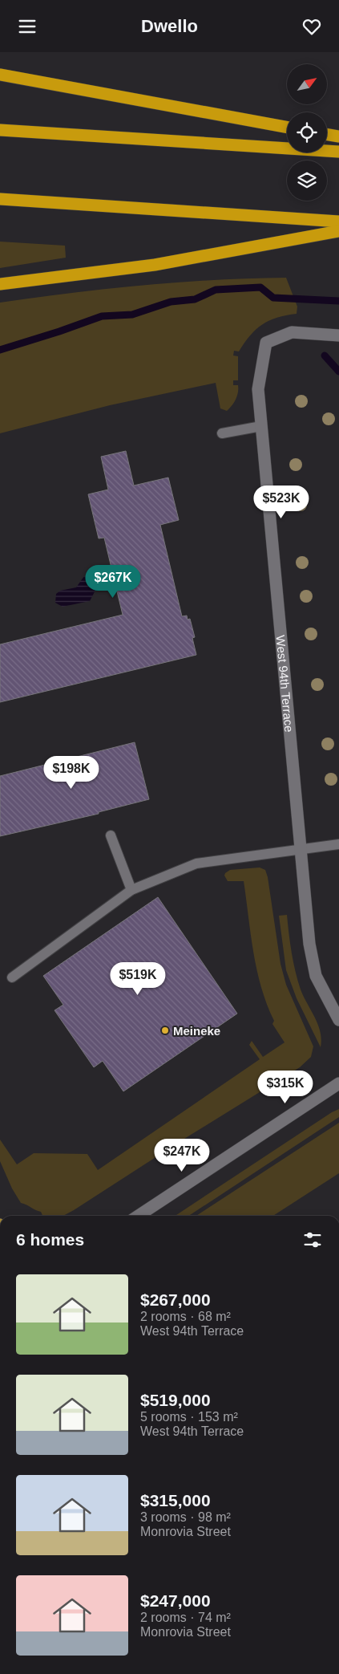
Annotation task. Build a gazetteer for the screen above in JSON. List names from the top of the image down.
{
  "streets": {
    "street": ["West 94th Terrace"]
  },
  "places": ["Meineke"],
  "north": "top right",
  "page": {
    "header": "Dwello",
    "price": [
      "$523K",
      "$267K",
      "$198K",
      "$519K",
      "$315K",
      "$247K"
    ],
    "heading": "6 homes",
    "list": [
      {
        "name": "$267,000",
        "note": "2 rooms · 68 m² · West 94th Terrace"
      },
      {
        "name": "$519,000",
        "note": "5 rooms · 153 m² · West 94th Terrace"
      },
      {
        "name": "$315,000",
        "note": "3 rooms · 98 m² · Monrovia Street"
      },
      {
        "name": "$247,000",
        "note": "2 rooms · 74 m² · Monrovia Street"
      }
    ]
  }
}
